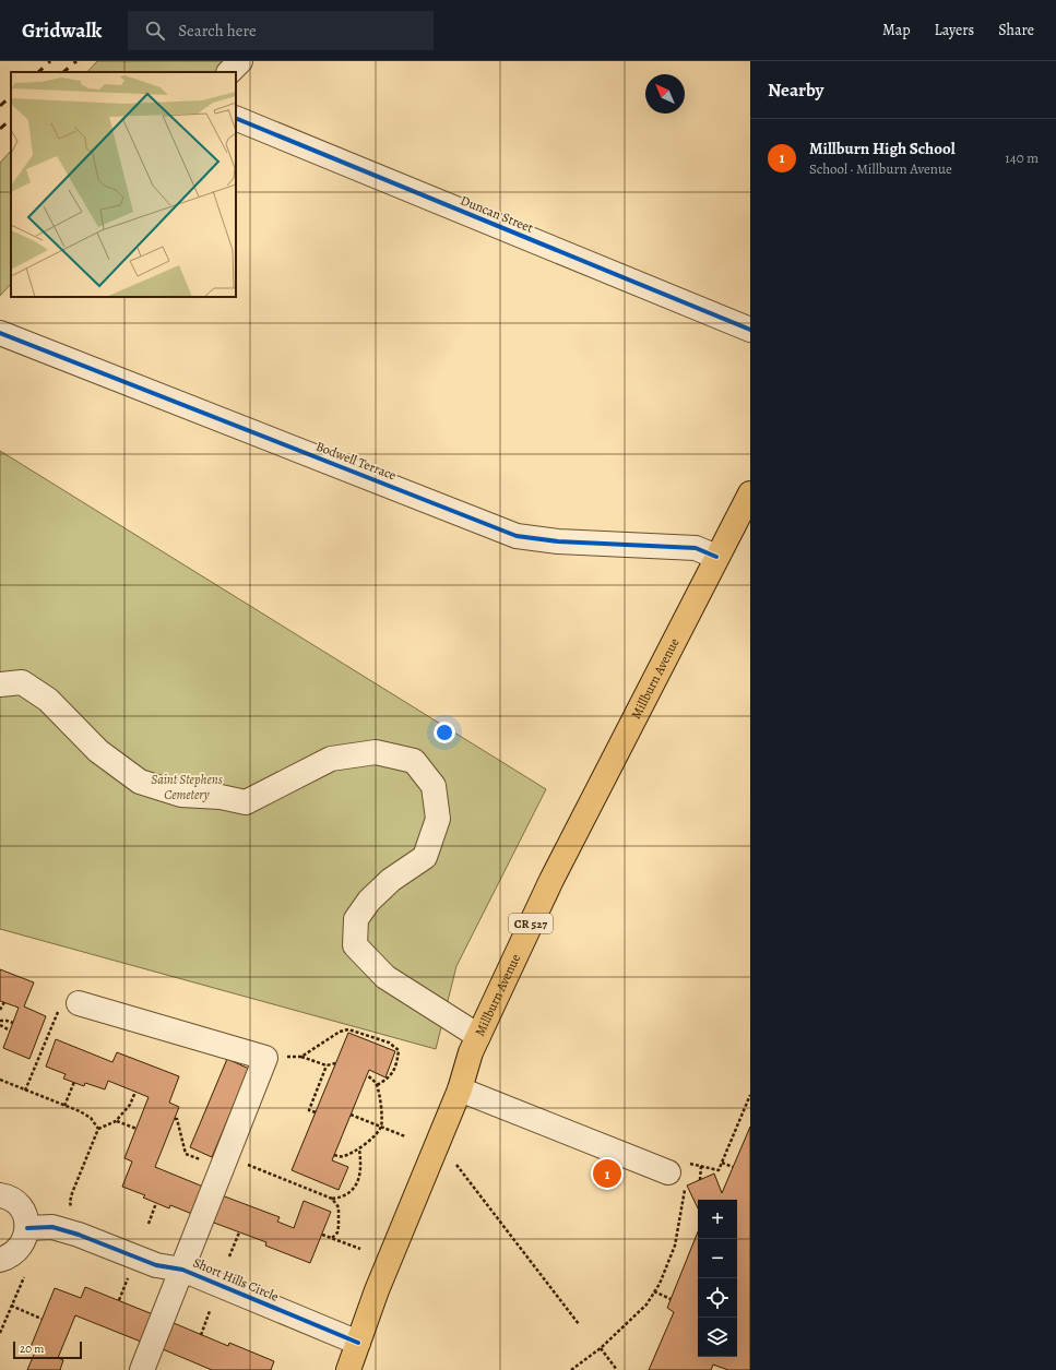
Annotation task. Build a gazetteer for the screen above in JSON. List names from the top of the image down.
{
  "streets": {
    "main road": ["Millburn Avenue", "CR 527"],
    "street": ["Duncan Street", "Bodwell Terrace", "Short Hills Circle"]
  },
  "crossings": [
    ["Bodwell Terrace", "Millburn Avenue"],
    ["Millburn Avenue", "Short Hills Circle"]
  ],
  "parks": ["Saint Stephens Cemetery"],
  "scale_bar": "20 m",
  "north": "top left",
  "page": {
    "header": "Gridwalk",
    "search": "Search here",
    "nav": ["Map", "Layers", "Share"],
    "heading": "Nearby",
    "list": [
      {
        "mark": "1",
        "name": "Millburn High School",
        "note": "School · Millburn Avenue",
        "value": "140 m"
      }
    ],
    "pins": "1",
    "map_buttons": ["+", "−"],
    "scale": "20 m"
  }
}
